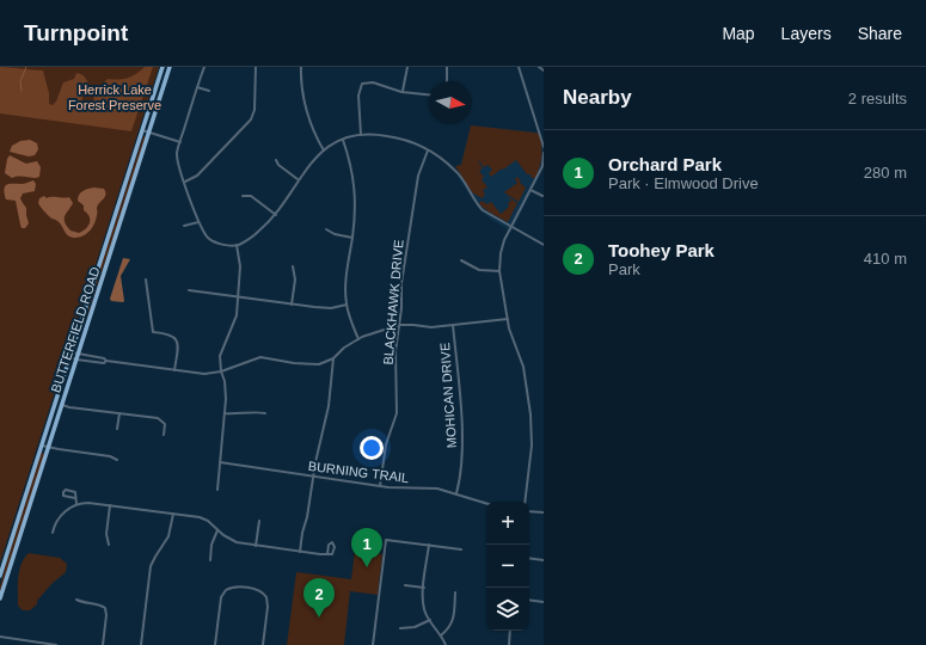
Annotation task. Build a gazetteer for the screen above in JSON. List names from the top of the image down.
{
  "streets": {
    "main road": ["BUTTERFIELD ROAD"],
    "street": ["BLACKHAWK DRIVE", "MOHICAN DRIVE", "BURNING TRAIL"]
  },
  "crossings": [
    ["BLACKHAWK DRIVE", "BURNING TRAIL"],
    ["MOHICAN DRIVE", "BURNING TRAIL"]
  ],
  "parks": ["Herrick Lake Forest Preserve"],
  "north": "right",
  "page": {
    "header": "Turnpoint",
    "nav": ["Map", "Layers", "Share"],
    "heading": ["Nearby", "2 results"],
    "list": [
      {
        "mark": "1",
        "name": "Orchard Park",
        "note": "Park · Elmwood Drive",
        "value": "280 m"
      },
      {
        "mark": "2",
        "name": "Toohey Park",
        "note": "Park",
        "value": "410 m"
      }
    ],
    "map_buttons": ["+", "−"],
    "pins": ["1", "2"]
  }
}
